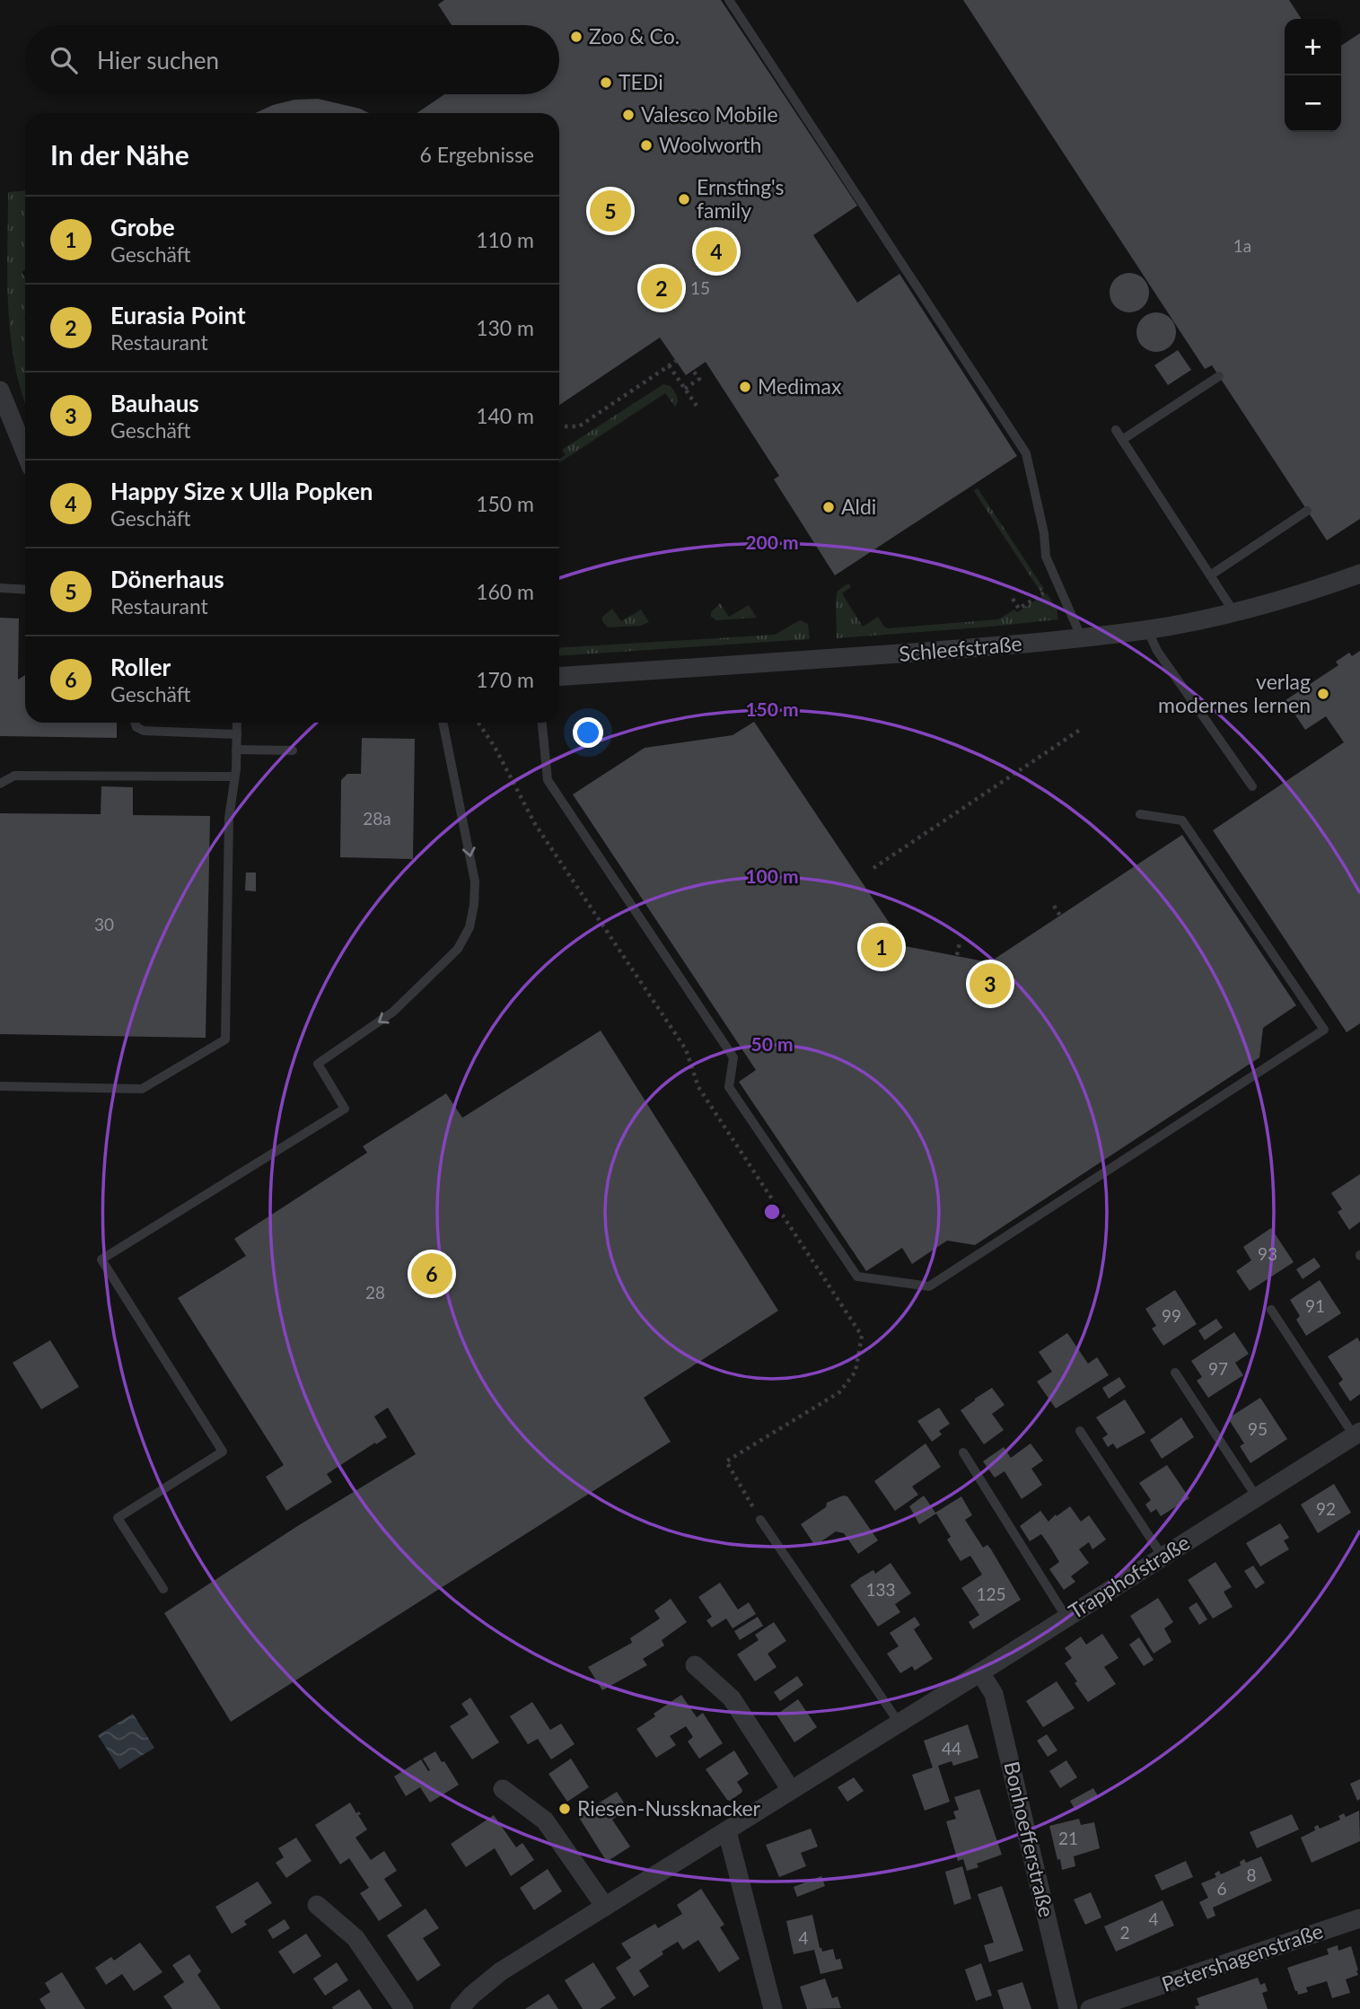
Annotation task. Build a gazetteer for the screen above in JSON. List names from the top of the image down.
{
  "streets": {
    "street": [
      "Schleefstraße",
      "Trapphofstraße",
      "Bonhoefferstraße",
      "Petershagenstraße"
    ]
  },
  "crossings": [
    ["Trapphofstraße", "Bonhoefferstraße"]
  ],
  "places": [
    "Zoo & Co.",
    "TEDi",
    "Valesco Mobile",
    "Woolworth",
    "Ernsting's family",
    "Medimax",
    "Aldi",
    "verlag modernes lernen",
    "Riesen-Nussknacker"
  ],
  "house_numbers": [
    "1a",
    "15",
    "28a",
    "30",
    "93",
    "28",
    "91",
    "99",
    "97",
    "95",
    "92",
    "133",
    "125",
    "44",
    "21",
    "8",
    "6",
    "4",
    "2",
    "4"
  ],
  "page": {
    "map_buttons": ["+", "−"],
    "search": "Hier suchen",
    "heading": ["In der Nähe", "6 Ergebnisse"],
    "pins": [
      "5",
      "4",
      "2",
      "1",
      "3",
      "6"
    ],
    "list": [
      {
        "mark": "1",
        "name": "Grobe",
        "note": "Geschäft",
        "value": "110 m"
      },
      {
        "mark": "2",
        "name": "Eurasia Point",
        "note": "Restaurant",
        "value": "130 m"
      },
      {
        "mark": "3",
        "name": "Bauhaus",
        "note": "Geschäft",
        "value": "140 m"
      },
      {
        "mark": "4",
        "name": "Happy Size x Ulla Popken",
        "note": "Geschäft",
        "value": "150 m"
      },
      {
        "mark": "5",
        "name": "Dönerhaus",
        "note": "Restaurant",
        "value": "160 m"
      },
      {
        "mark": "6",
        "name": "Roller",
        "note": "Geschäft",
        "value": "170 m"
      }
    ]
  },
  "rings": [
    "200 m",
    "150 m",
    "100 m",
    "50 m"
  ]
}
